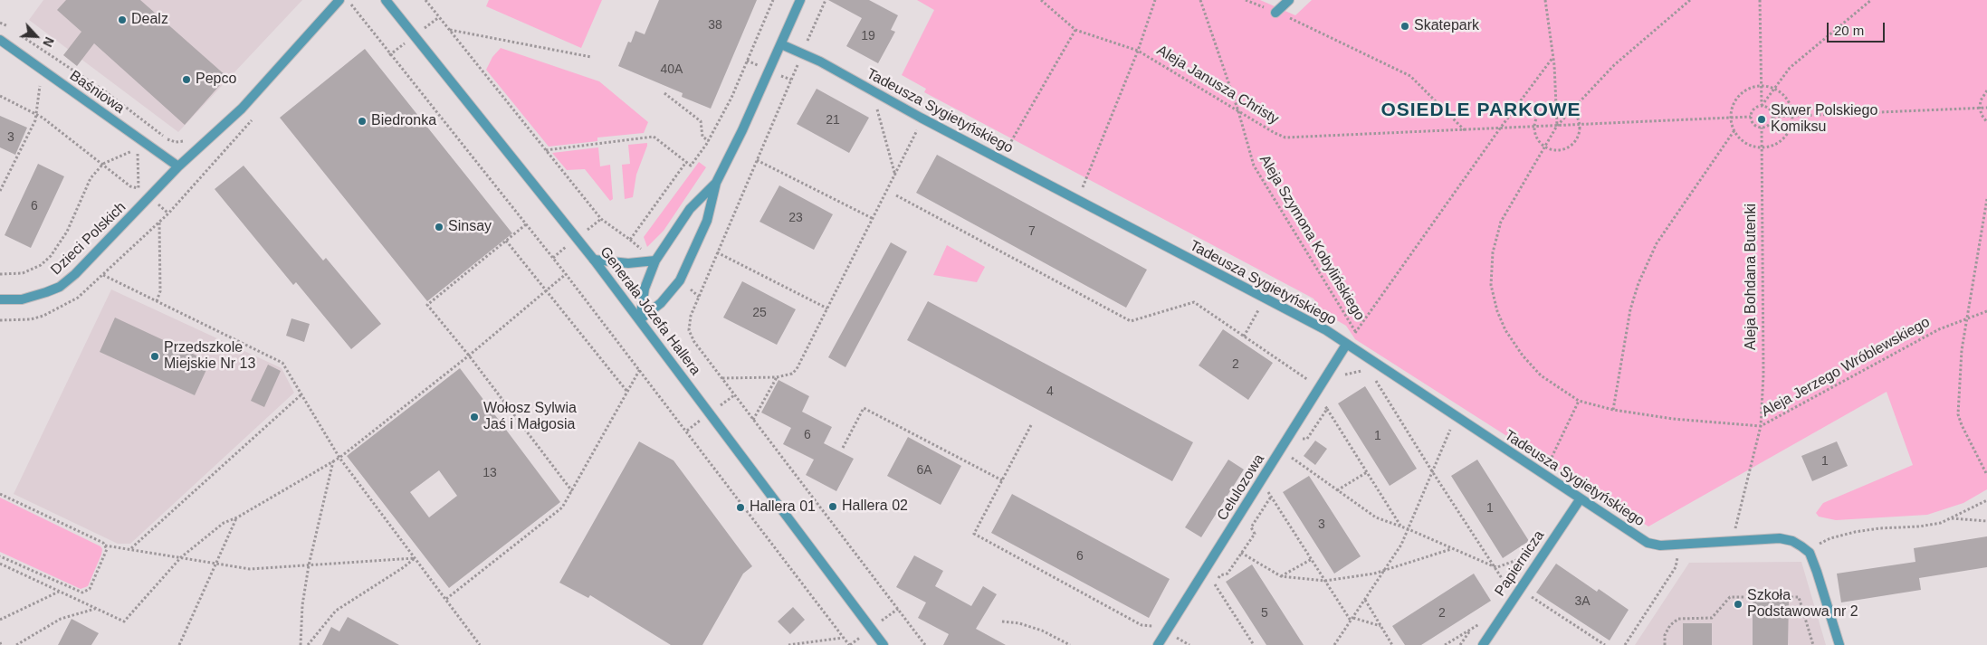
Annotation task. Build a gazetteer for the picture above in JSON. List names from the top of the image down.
{
  "streets": {
    "street": [
      "Baśniowa",
      "Tadeusza Sygietyńskiego",
      "Dzieci Polskich",
      "Generała Józefa Hallera",
      "Celulozowa",
      "Papiernicza"
    ],
    "path": [
      "Aleja Janusza Christy",
      "Aleja Szymona Kobylińskiego",
      "Aleja Bohdana Butenki",
      "Aleja Jerzego Wróblewskiego"
    ]
  },
  "crossings": [
    ["Aleja Janusza Christy", "Aleja Szymona Kobylińskiego"],
    ["Aleja Janusza Christy", "Aleja Bohdana Butenki"],
    ["Aleja Janusza Christy", "Aleja Jerzego Wróblewskiego"],
    ["Baśniowa", "Dzieci Polskich"],
    ["Tadeusza Sygietyńskiego", "Aleja Bohdana Butenki"],
    ["Tadeusza Sygietyńskiego", "Celulozowa"],
    ["Tadeusza Sygietyńskiego", "Papiernicza"],
    ["Aleja Bohdana Butenki", "Aleja Jerzego Wróblewskiego"]
  ],
  "districts": ["OSIEDLE PARKOWE"],
  "places": [
    "Dealz",
    "Skatepark",
    "Pepco",
    "Skwer Polskiego Komiksu",
    "Biedronka",
    "Sinsay",
    "Przedszkole Miejskie Nr 13",
    "Wołosz Sylwia Jaś i Małgosia",
    "Hallera 02",
    "Hallera 01",
    "Szkoła Podstawowa nr 2"
  ],
  "house_numbers": [
    "38",
    "19",
    "40A",
    "21",
    "3",
    "6",
    "23",
    "7",
    "25",
    "2",
    "4",
    "6",
    "1",
    "1",
    "6A",
    "13",
    "1",
    "3",
    "6",
    "3A",
    "5",
    "2"
  ],
  "scale_bar": "20 m",
  "north": "bottom right"
}
